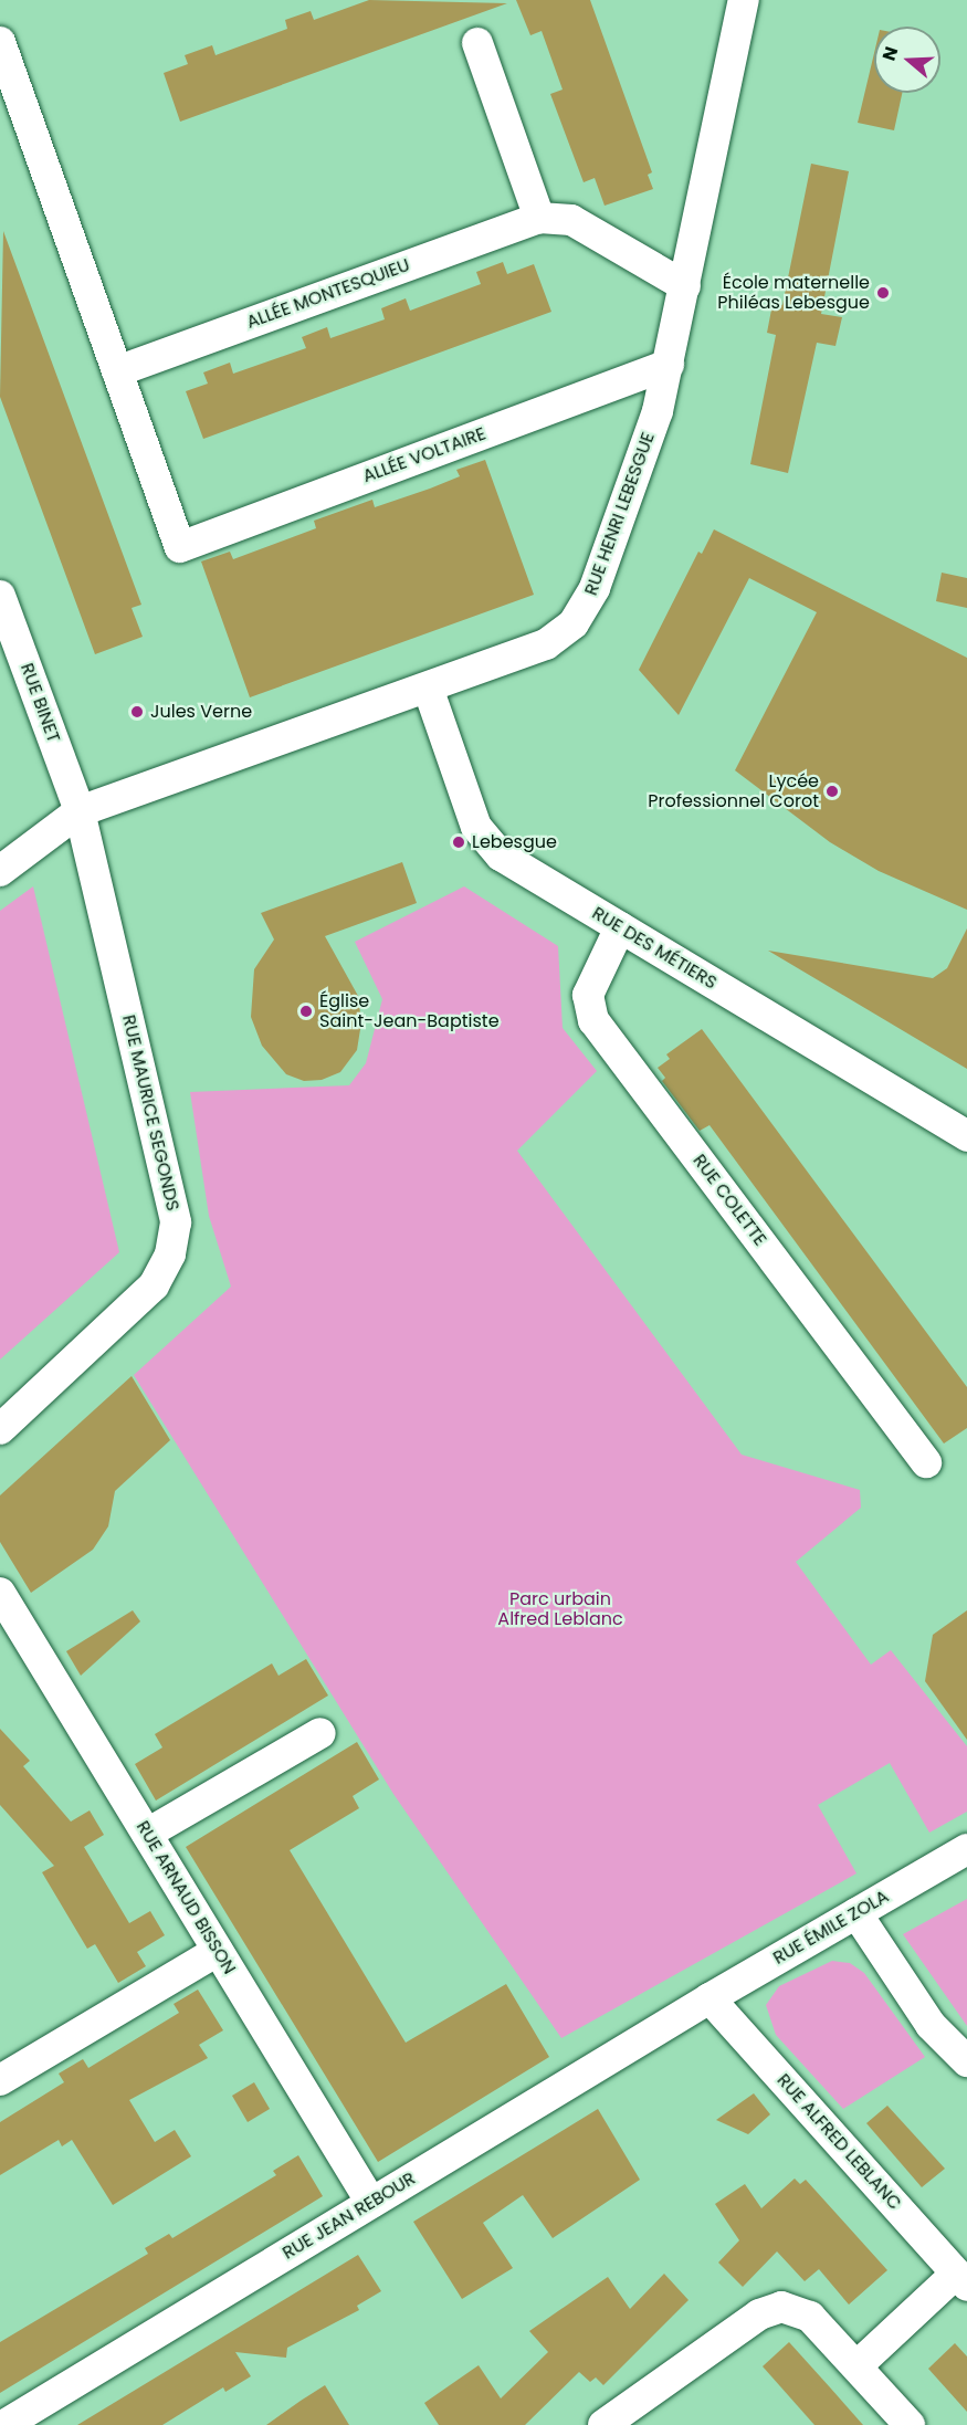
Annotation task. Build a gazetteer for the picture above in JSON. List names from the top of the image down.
{
  "streets": {
    "street": [
      "ALLÉE MONTESQUIEU",
      "ALLÉE VOLTAIRE",
      "RUE HENRI LEBESGUE",
      "RUE BINET",
      "RUE DES MÉTIERS",
      "RUE MAURICE SEGONDS",
      "RUE COLETTE",
      "RUE ARNAUD BISSON",
      "RUE ÉMILE ZOLA",
      "RUE ALFRED LEBLANC",
      "RUE JEAN REBOUR"
    ]
  },
  "crossings": [
    ["ALLÉE MONTESQUIEU", "ALLÉE VOLTAIRE"],
    ["ALLÉE MONTESQUIEU", "RUE HENRI LEBESGUE"],
    ["ALLÉE VOLTAIRE", "RUE HENRI LEBESGUE"],
    ["RUE HENRI LEBESGUE", "RUE BINET"],
    ["RUE HENRI LEBESGUE", "RUE DES MÉTIERS"],
    ["RUE HENRI LEBESGUE", "RUE MAURICE SEGONDS"],
    ["RUE BINET", "RUE MAURICE SEGONDS"],
    ["RUE DES MÉTIERS", "RUE COLETTE"],
    ["RUE ARNAUD BISSON", "RUE JEAN REBOUR"],
    ["RUE ÉMILE ZOLA", "RUE ALFRED LEBLANC"],
    ["RUE ÉMILE ZOLA", "RUE JEAN REBOUR"],
    ["RUE ALFRED LEBLANC", "RUE JEAN REBOUR"]
  ],
  "parks": ["Parc urbain Alfred Leblanc"],
  "places": [
    "École maternelle Philéas Lebesgue",
    "Jules Verne",
    "Lycée Professionnel Corot",
    "Lebesgue",
    "Église Saint-Jean-Baptiste"
  ],
  "north": "left"
}
